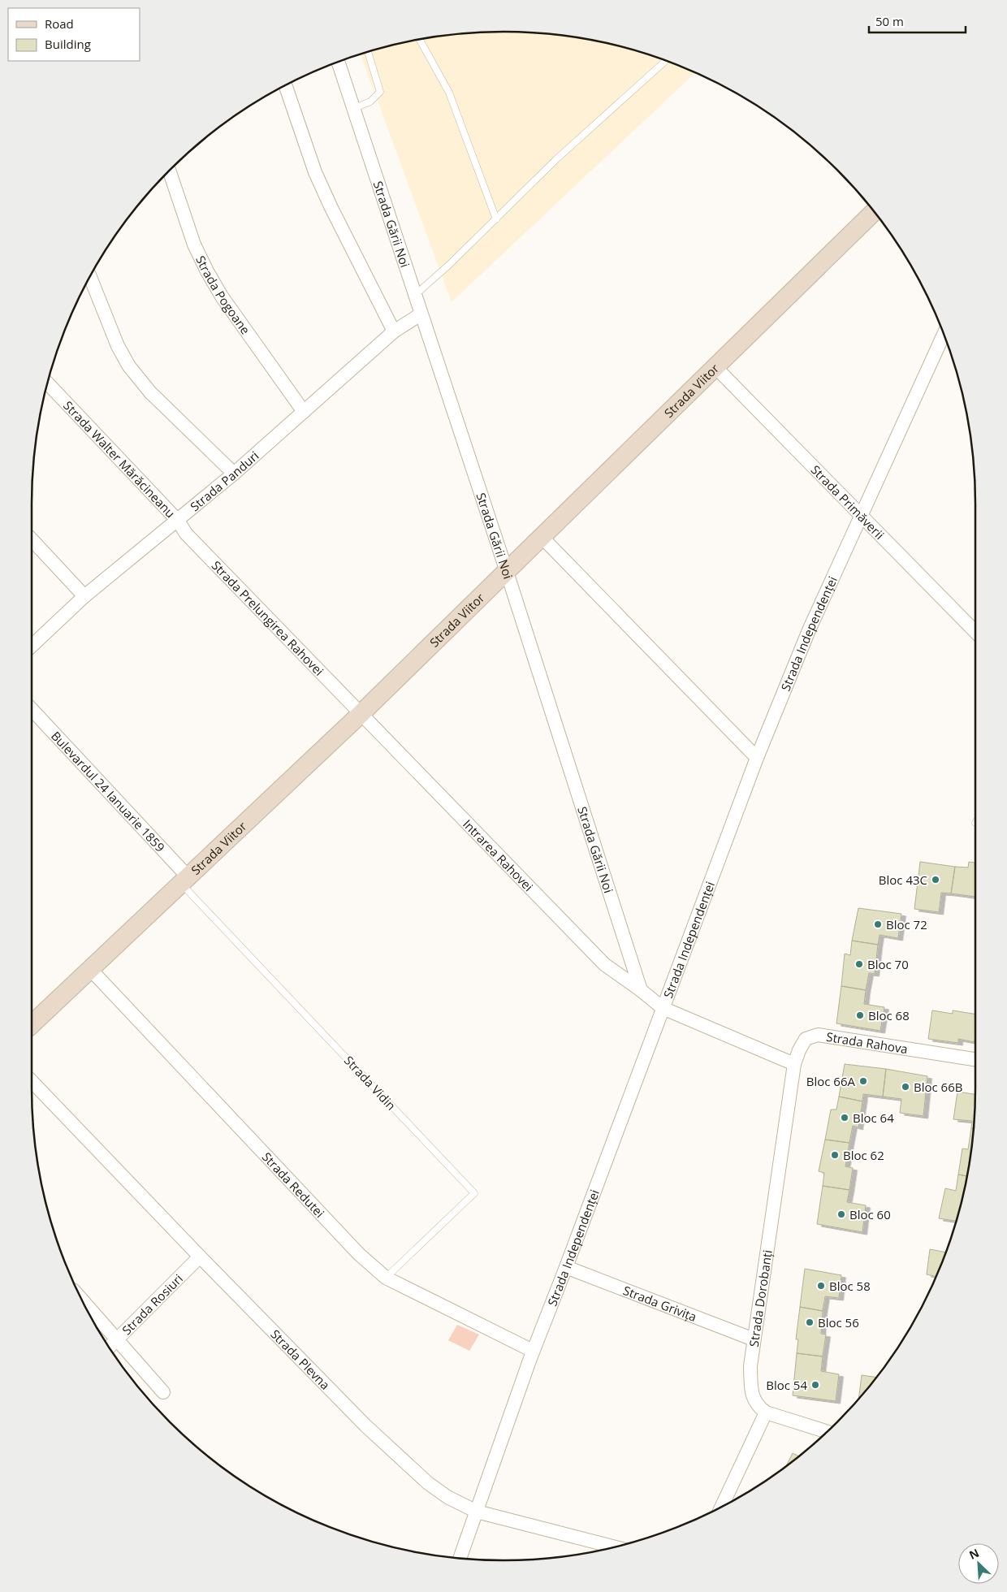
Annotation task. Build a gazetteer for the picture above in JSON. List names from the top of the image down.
{
  "streets": {
    "street": [
      "Strada Gării Noi",
      "Strada Pogoane",
      "Strada Viitor",
      "Strada Walter Mărăcineanu",
      "Strada Panduri",
      "Strada Primăverii",
      "Strada Prelungirea Rahovei",
      "Strada Independenței",
      "Bulevardul 24 Ianuarie 1859",
      "Intrarea Rahovei",
      "Strada Rahova",
      "Strada Redutei",
      "Strada Dorobanți",
      "Strada Grivița",
      "Strada Rosiuri",
      "Strada Plevna"
    ],
    "lane": ["Strada Vidin"]
  },
  "crossings": [
    ["Strada Gării Noi", "Strada Viitor"],
    ["Strada Gării Noi", "Strada Panduri"],
    ["Strada Gării Noi", "Intrarea Rahovei"],
    ["Strada Pogoane", "Strada Panduri"],
    ["Strada Viitor", "Strada Primăverii"],
    ["Strada Viitor", "Strada Prelungirea Rahovei"],
    ["Strada Viitor", "Bulevardul 24 Ianuarie 1859"],
    ["Strada Viitor", "Intrarea Rahovei"],
    ["Strada Viitor", "Strada Vidin"],
    ["Strada Viitor", "Strada Redutei"],
    ["Strada Walter Mărăcineanu", "Strada Panduri"],
    ["Strada Walter Mărăcineanu", "Strada Prelungirea Rahovei"],
    ["Strada Panduri", "Strada Prelungirea Rahovei"],
    ["Strada Primăverii", "Strada Independenței"],
    ["Strada Prelungirea Rahovei", "Intrarea Rahovei"],
    ["Strada Independenței", "Strada Redutei"],
    ["Strada Independenței", "Strada Grivița"],
    ["Strada Independenței", "Strada Plevna"],
    ["Bulevardul 24 Ianuarie 1859", "Strada Vidin"],
    ["Strada Rahova", "Strada Dorobanți"],
    ["Strada Vidin", "Strada Redutei"],
    ["Strada Dorobanți", "Strada Grivița"],
    ["Strada Rosiuri", "Strada Plevna"]
  ],
  "places": [
    "Bloc 43C",
    "Bloc 72",
    "Bloc 70",
    "Bloc 68",
    "Bloc 66A",
    "Bloc 66B",
    "Bloc 64",
    "Bloc 62",
    "Bloc 60",
    "Bloc 58",
    "Bloc 56",
    "Bloc 54"
  ],
  "legend": ["Road", "Building"],
  "scale_bar": "50 m",
  "north": "top left"
}
